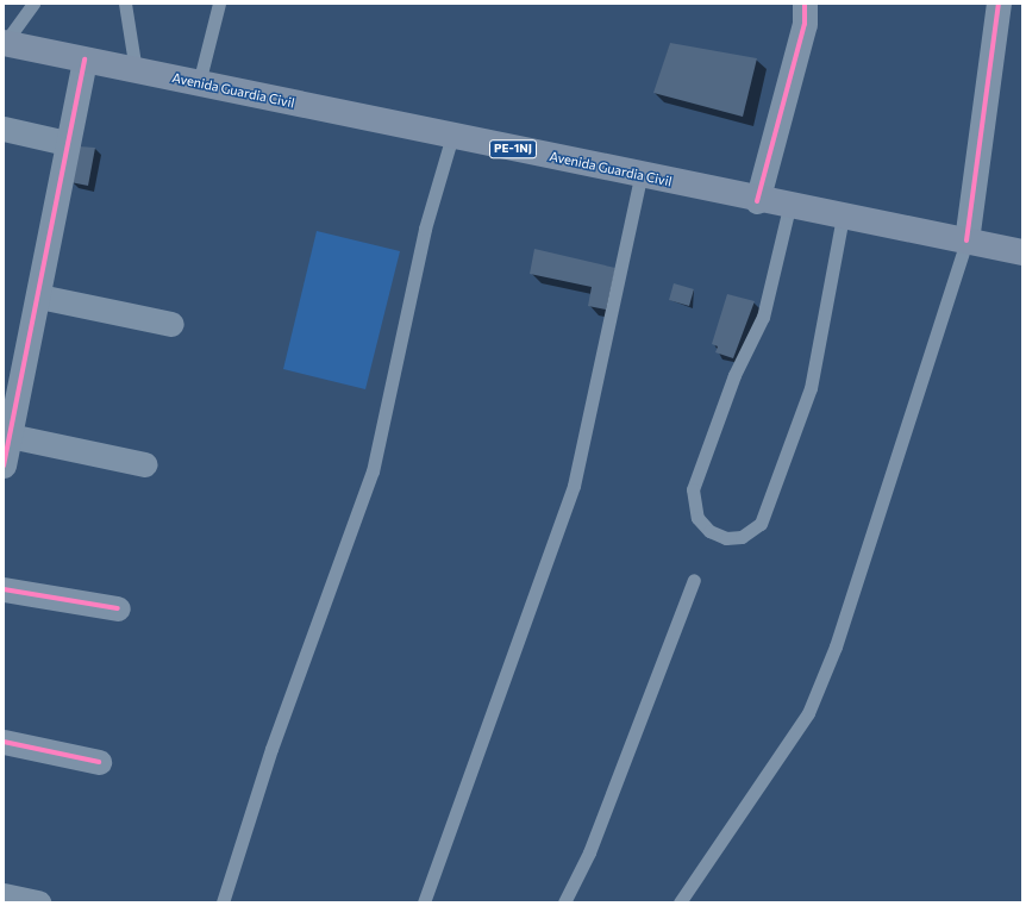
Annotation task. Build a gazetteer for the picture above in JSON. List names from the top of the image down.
{
  "streets": {
    "highway": ["Avenida Guardia Civil", "PE-1NJ"]
  }
}
